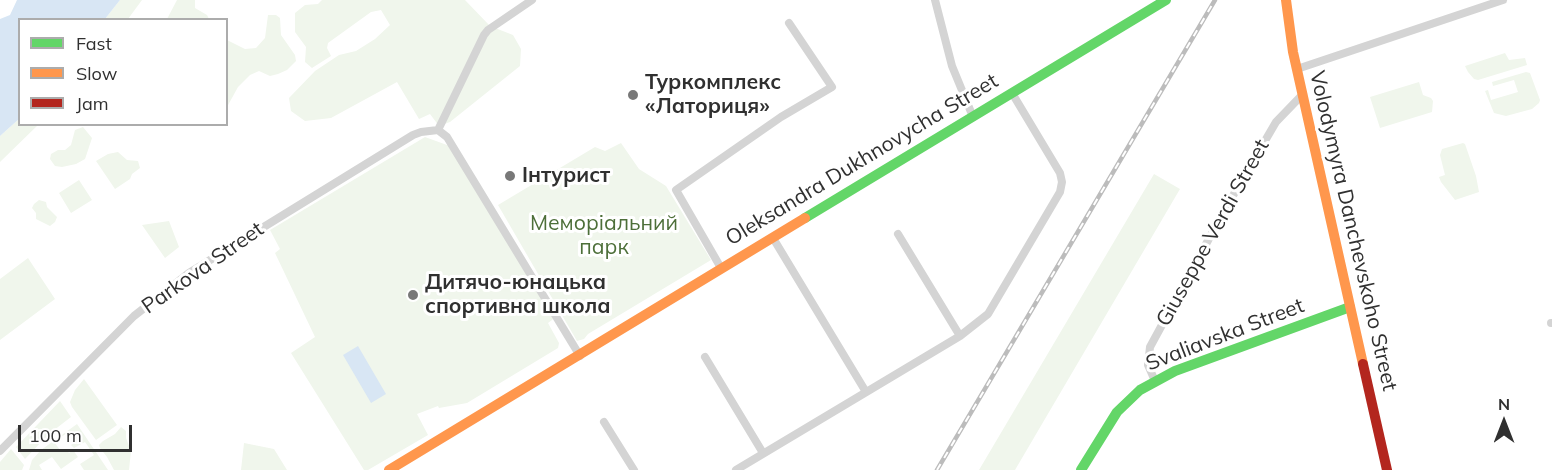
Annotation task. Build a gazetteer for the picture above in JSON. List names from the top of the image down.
{
  "streets": {
    "main road": ["Oleksandra Dukhnovycha Street", "Volodymyra Danchevskoho Street", "Svaliavska Street"],
    "street": ["Giuseppe Verdi Street", "Parkova Street"]
  },
  "crossings": [
    ["Volodymyra Danchevskoho Street", "Giuseppe Verdi Street"],
    ["Volodymyra Danchevskoho Street", "Svaliavska Street"],
    ["Giuseppe Verdi Street", "Svaliavska Street"]
  ],
  "parks": ["Меморіальний парк"],
  "places": ["Туркомплекс «Латориця»", "Інтурист", "Дитячо-юнацька спортивна школа"],
  "legend": ["Fast", "Slow", "Jam"],
  "scale_bar": "100 m",
  "north": "top"
}
